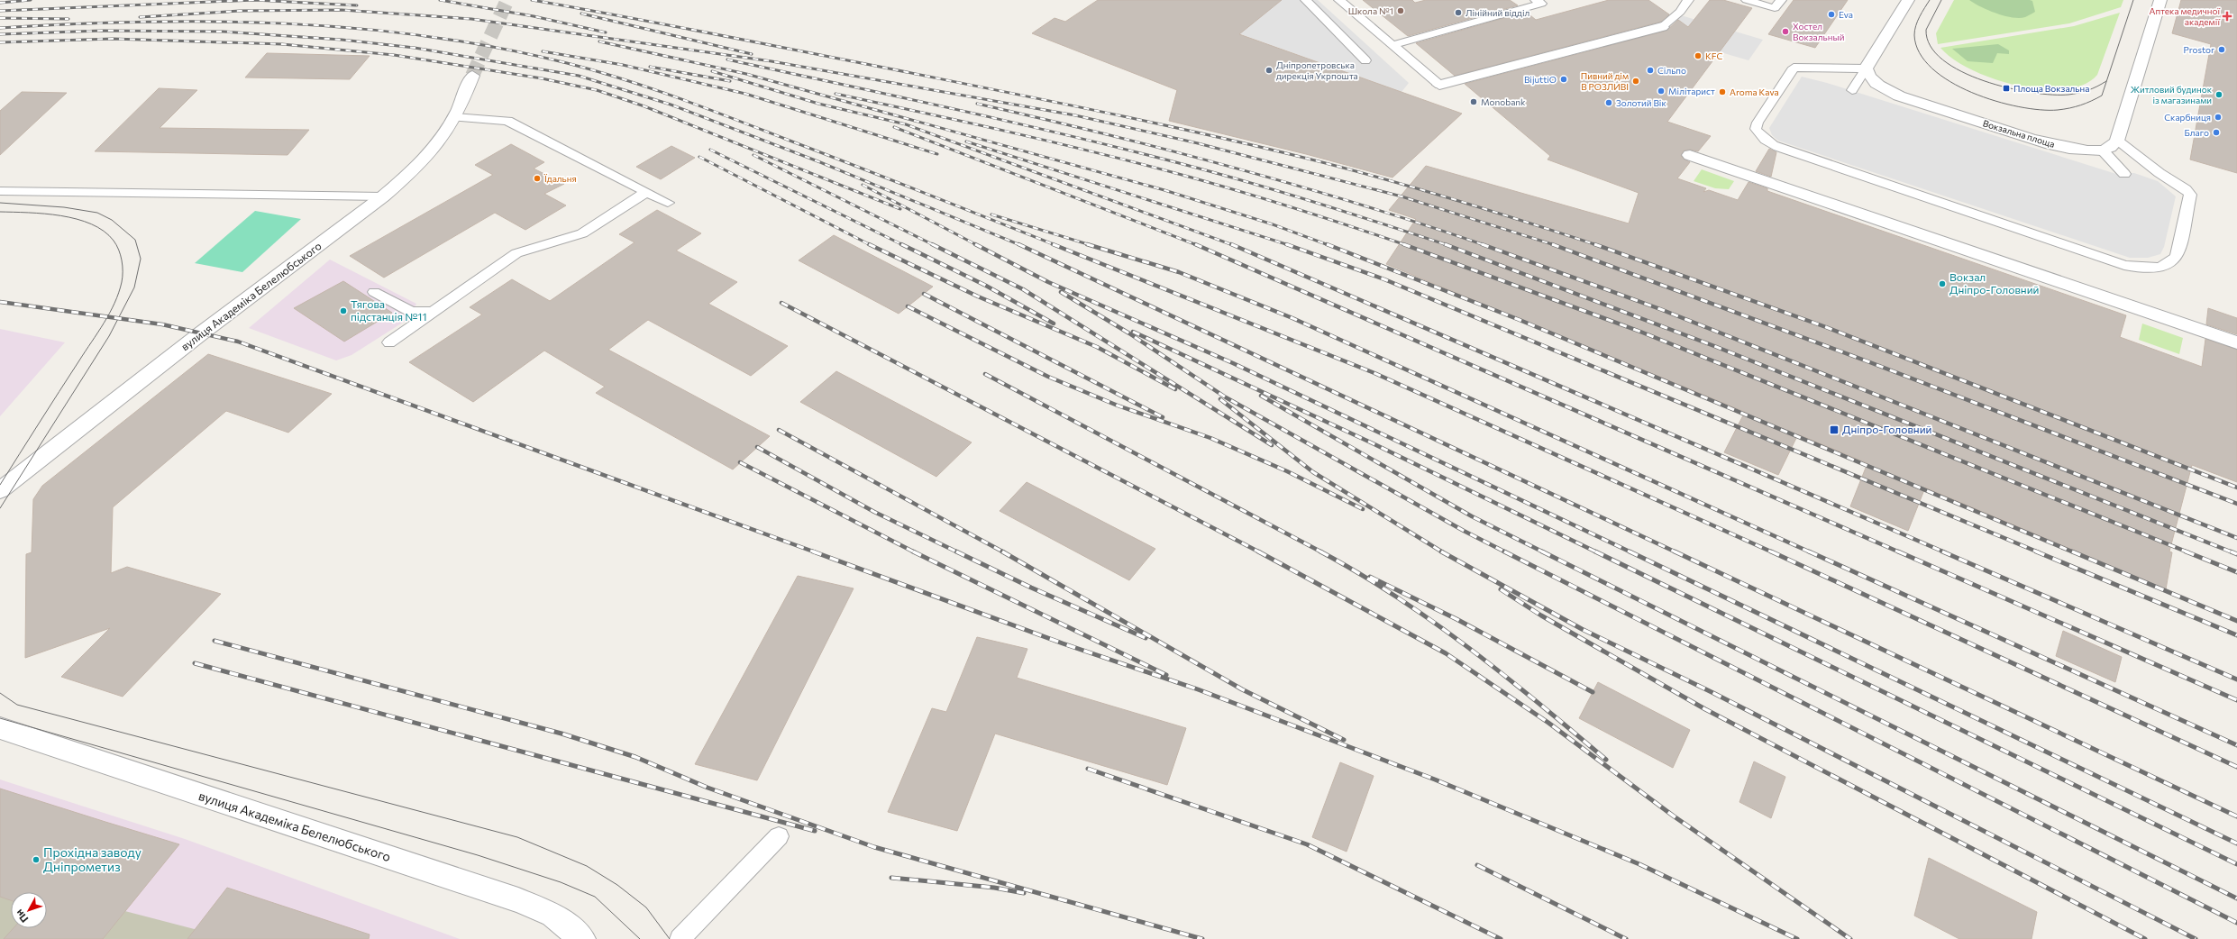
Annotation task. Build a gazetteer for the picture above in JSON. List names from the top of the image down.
{
  "streets": {
    "street": ["Вокзальна площа", "вулиця Академіка Белелюбського"]
  },
  "places": {
    "other": [
      "Школа №1",
      "Лінійний відділ",
      "Eva",
      "Хостел Вокзальный",
      "Prostor",
      "KFC",
      "Дніпропетровська дирекція Укрпошта",
      "Сільпо",
      "BijuttiO",
      "Пивний дім В РОЗЛИВІ",
      "Мілітарист",
      "Aroma Kava",
      "Житловий будинок із магазинами",
      "Monobank",
      "Золотий Вік",
      "Скарбниця",
      "Благо",
      "Їдальня",
      "Вокзал Днiпро-Головний",
      "Тягова пiдстанцiя №11",
      "Прохідна заводу Дніпрометиз"
    ],
    "health": ["Аптека медичної академії"],
    "transit": ["Площа Вокзальна", "Дніпро-Головний"]
  },
  "north": "bottom left"
}
